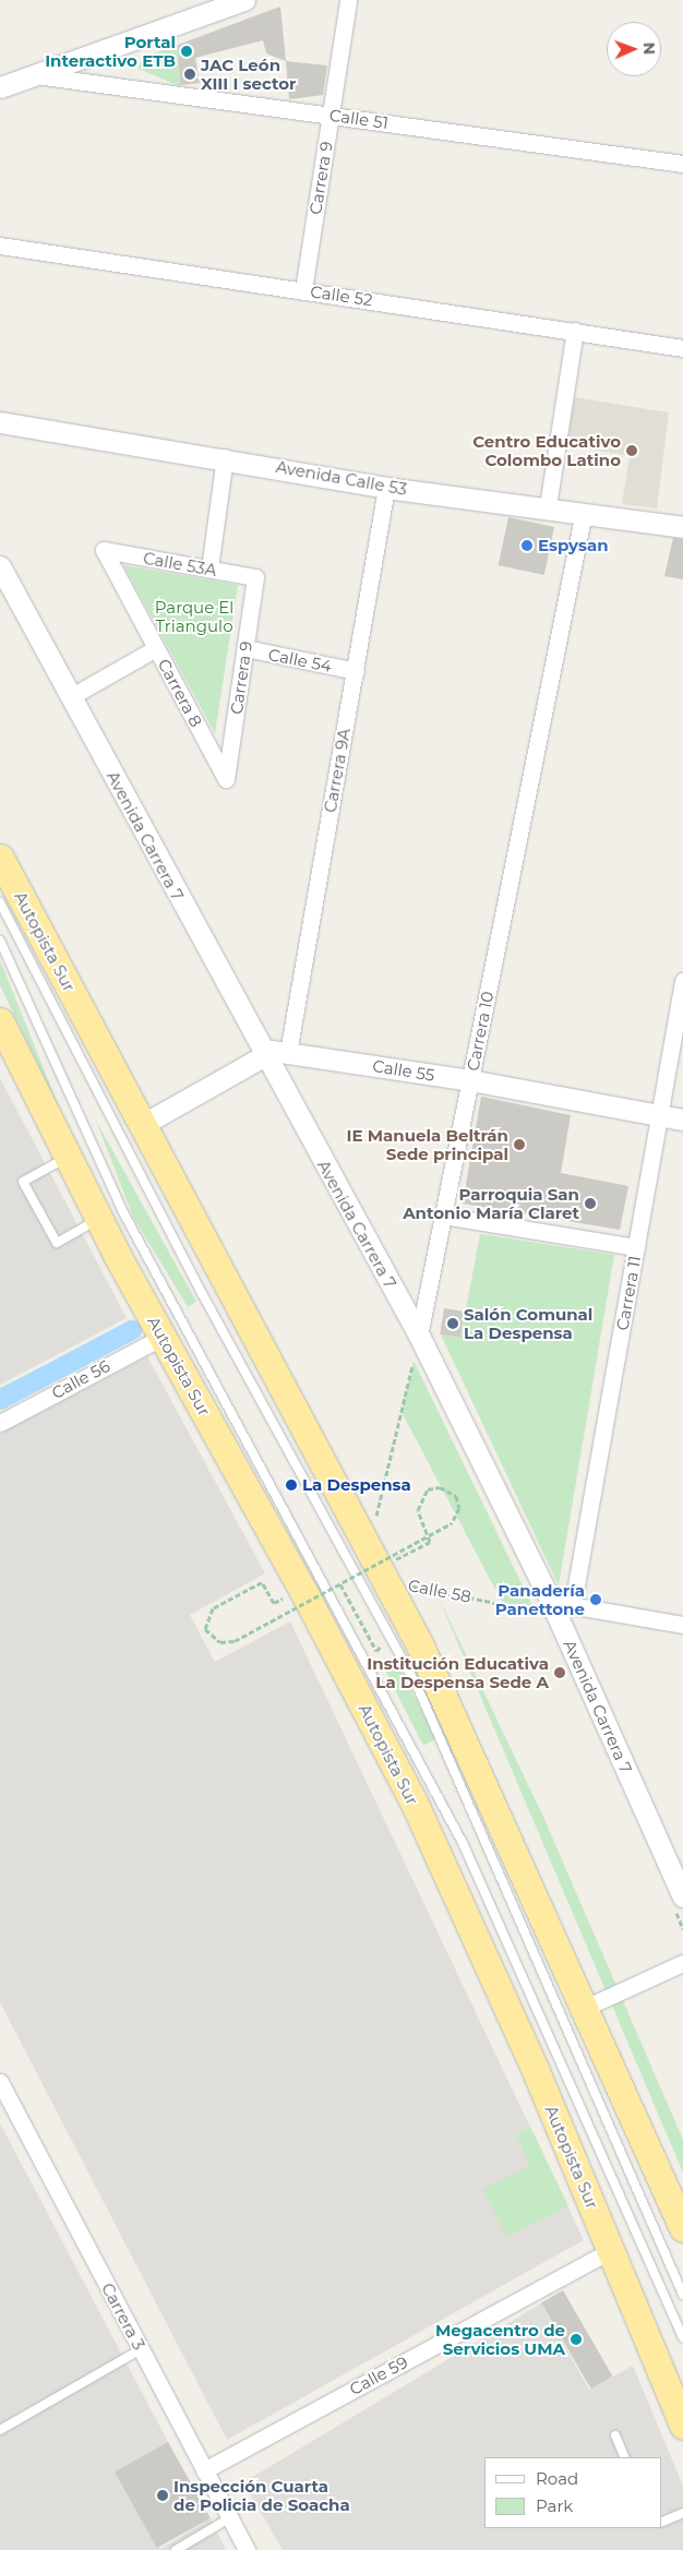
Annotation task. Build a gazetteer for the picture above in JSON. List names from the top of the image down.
{
  "streets": {
    "highway": ["Autopista Sur"],
    "street": [
      "Calle 51",
      "Carrera 9",
      "Calle 52",
      "Avenida Calle 53",
      "Calle 53A",
      "Calle 54",
      "Carrera 8",
      "Carrera 9A",
      "Avenida Carrera 7",
      "Carrera 10",
      "Calle 55",
      "Carrera 11",
      "Calle 56",
      "Carrera 3",
      "Calle 59"
    ],
    "path": ["Calle 58"]
  },
  "crossings": [
    ["Calle 51", "Carrera 9"],
    ["Carrera 9", "Calle 52"],
    ["Carrera 9", "Calle 53A"],
    ["Carrera 9", "Calle 54"],
    ["Carrera 9", "Carrera 8"],
    ["Avenida Calle 53", "Carrera 9A"],
    ["Avenida Calle 53", "Carrera 10"],
    ["Calle 53A", "Carrera 8"],
    ["Calle 54", "Carrera 9A"],
    ["Carrera 9A", "Calle 55"],
    ["Avenida Carrera 7", "Carrera 10"],
    ["Avenida Carrera 7", "Calle 55"],
    ["Avenida Carrera 7", "Carrera 11"],
    ["Avenida Carrera 7", "Calle 58"],
    ["Autopista Sur", "Calle 55"],
    ["Autopista Sur", "Calle 56"],
    ["Autopista Sur", "Calle 58"],
    ["Autopista Sur", "Calle 59"],
    ["Carrera 10", "Calle 55"],
    ["Calle 55", "Carrera 11"],
    ["Carrera 11", "Calle 58"],
    ["Carrera 3", "Calle 59"]
  ],
  "parks": ["Parque El Triangulo"],
  "places": [
    "Portal Interactivo ETB",
    "JAC León XIII I sector",
    "Centro Educativo Colombo Latino",
    "Espysan",
    "IE Manuela Beltrán Sede principal",
    "Parroquia San Antonio María Claret",
    "Salón Comunal La Despensa",
    "La Despensa",
    "Panadería Panettone",
    "Institución Educativa La Despensa Sede A",
    "Megacentro de Servicios UMA",
    "Inspección Cuarta de Policia de Soacha"
  ],
  "legend": ["Road", "Park"],
  "north": "right"
}
